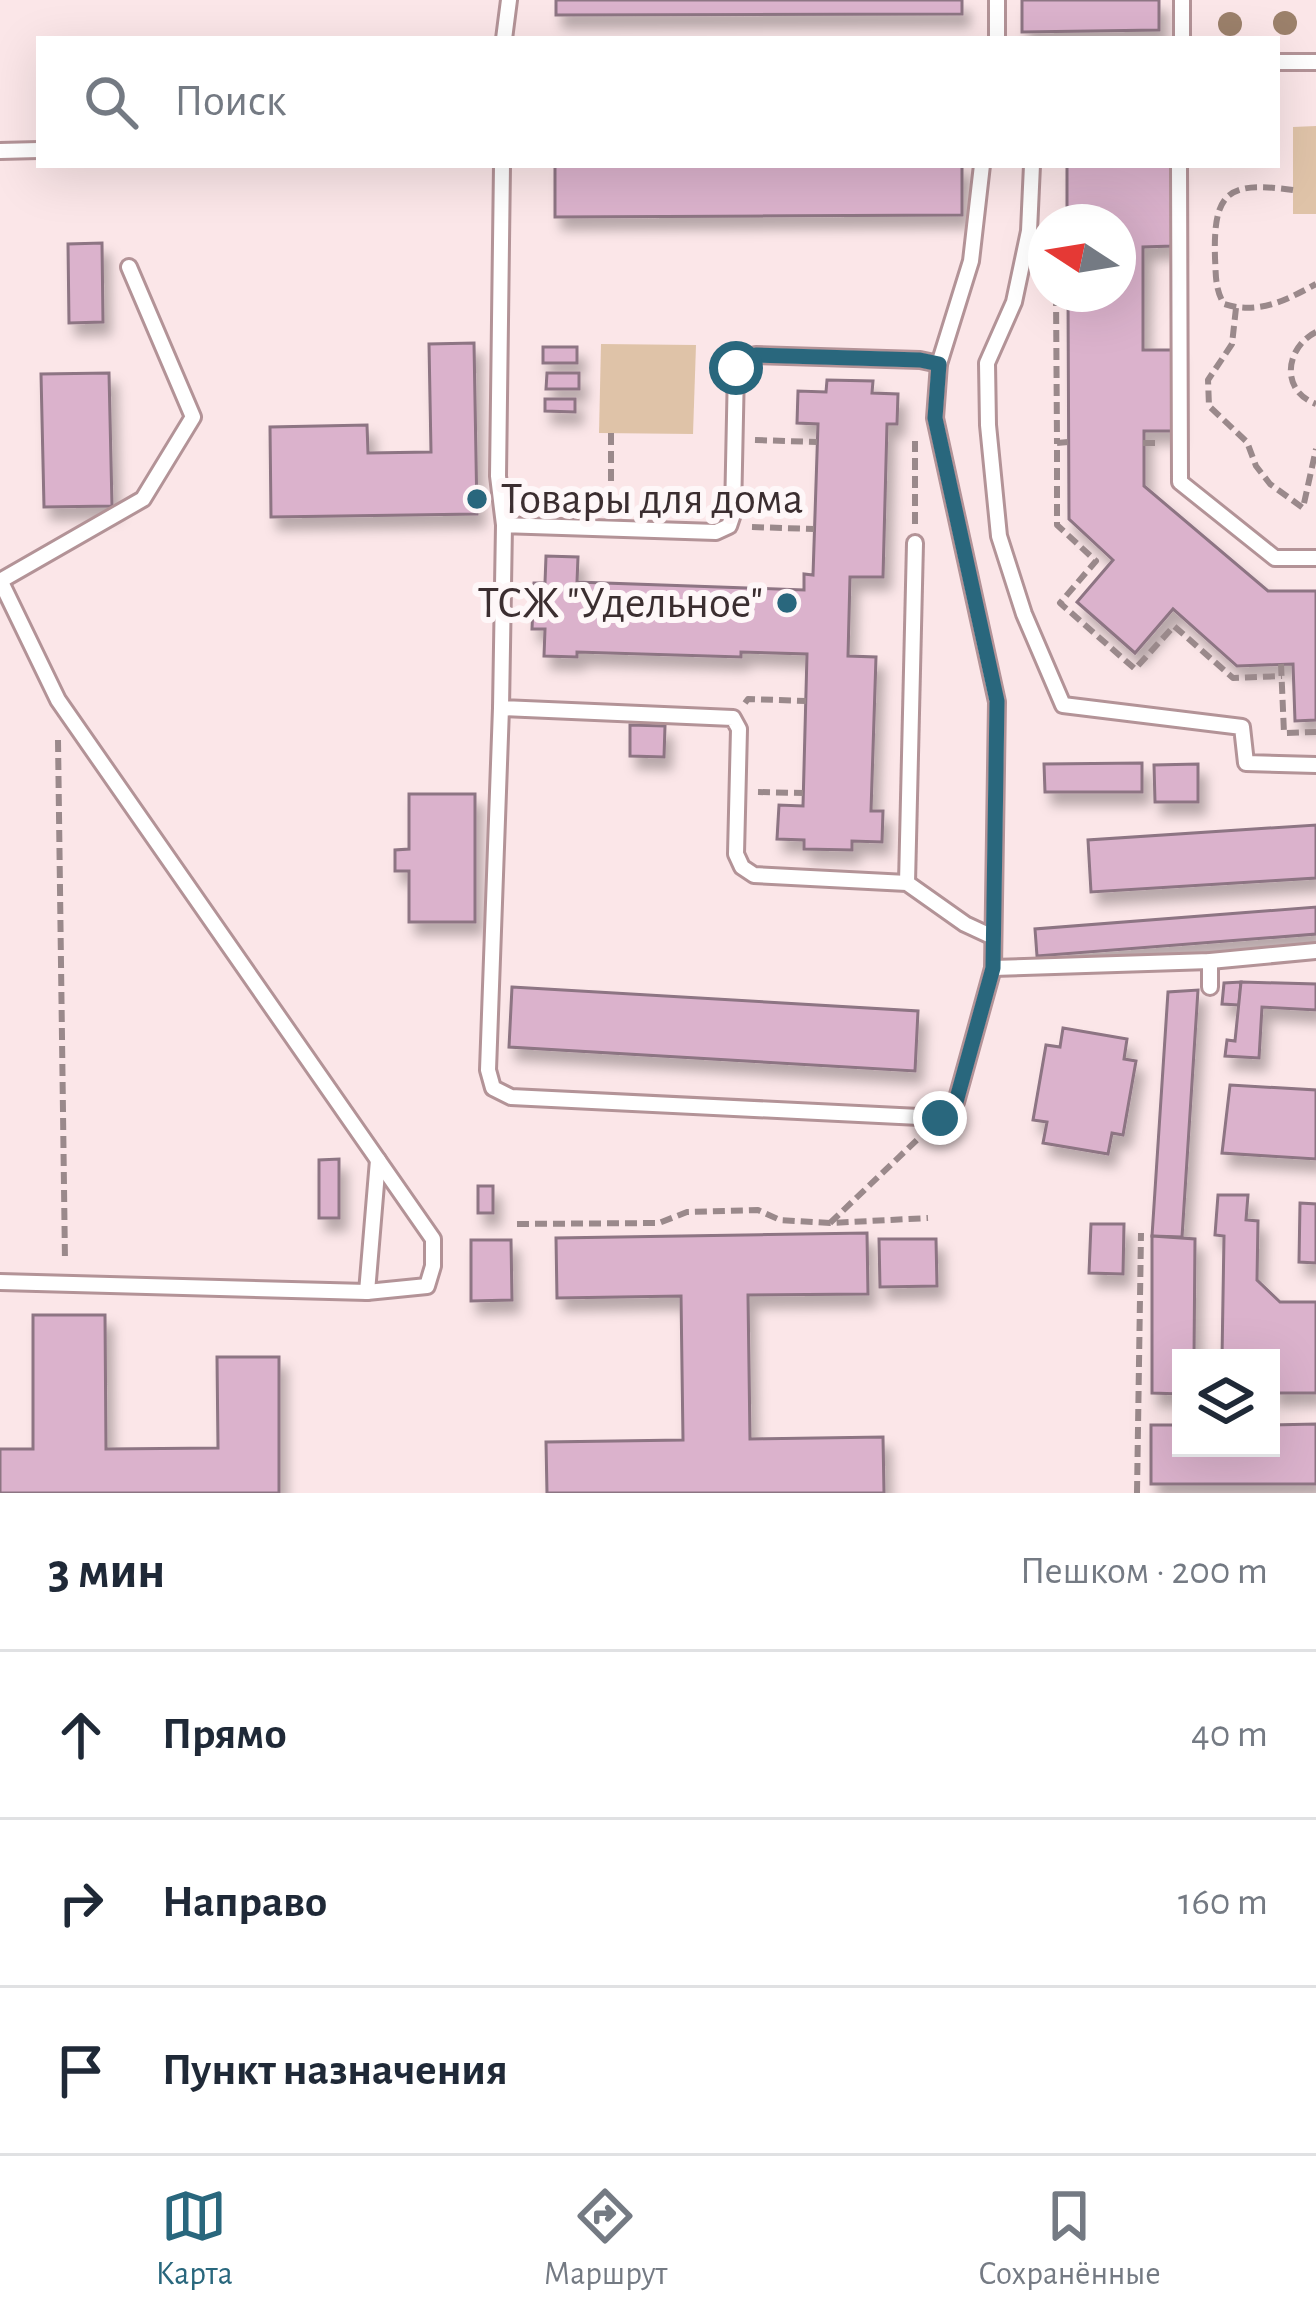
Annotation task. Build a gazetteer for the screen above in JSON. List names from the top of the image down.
{
  "places": ["Товары для дома", "ТСЖ \"Удельное\""],
  "north": "left",
  "page": {
    "search": "Поиск",
    "heading": ["3 мин", "Пешком · 200 m"],
    "list": [
      ["Прямо", "40 m"],
      ["Направо", "160 m"],
      "Пункт назначения"
    ],
    "nav": ["Карта", "Маршрут", "Сохранённые"]
  }
}
